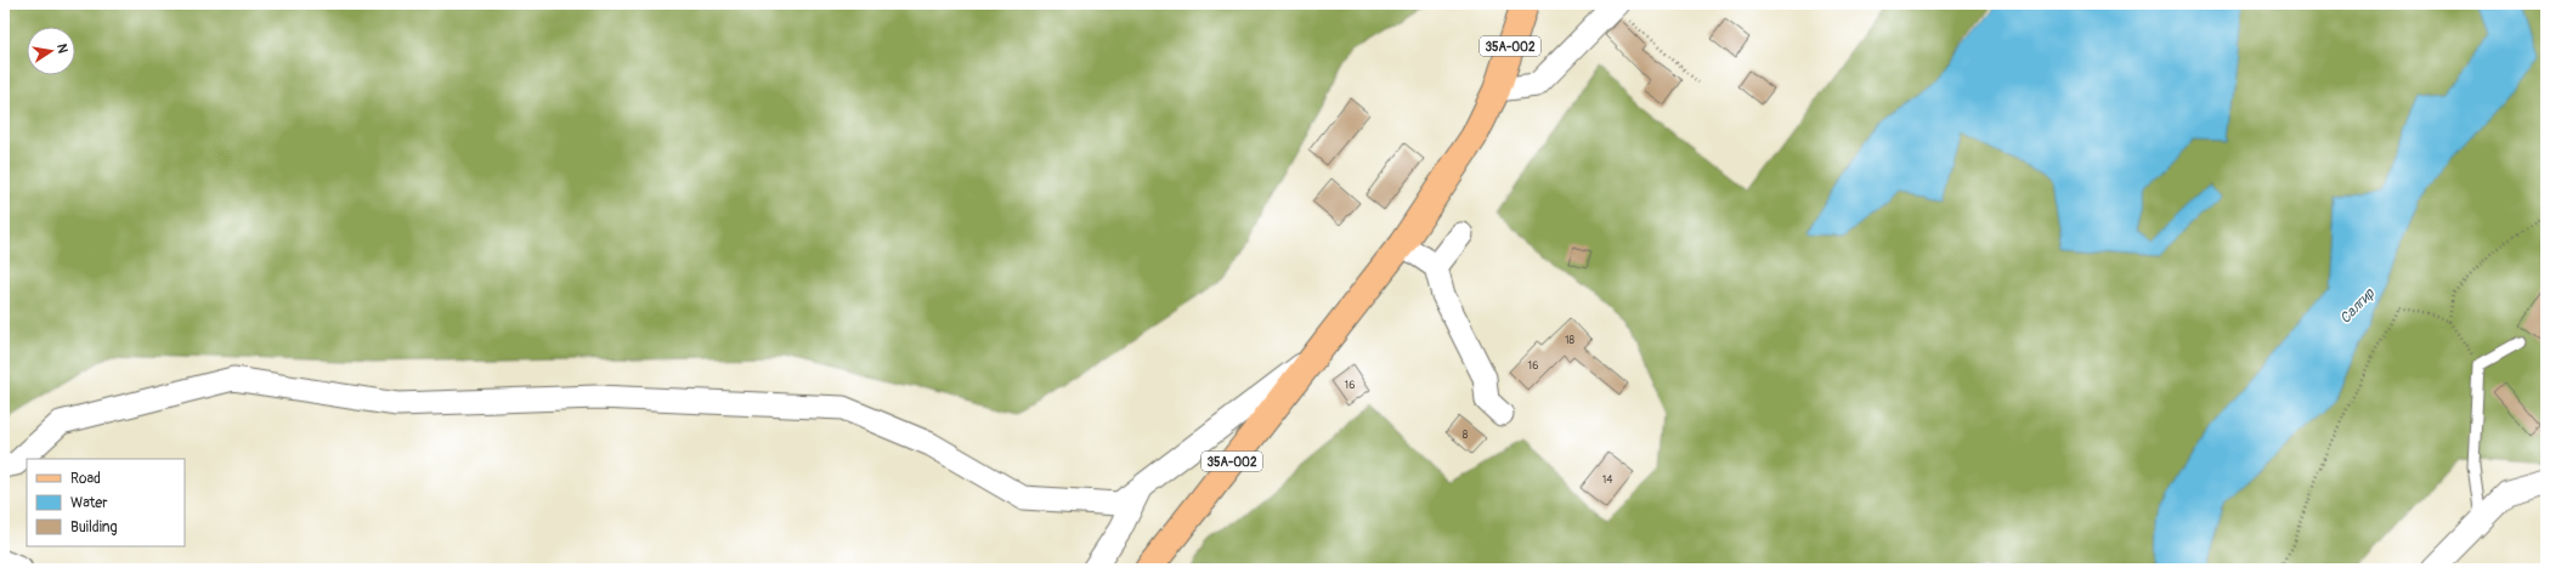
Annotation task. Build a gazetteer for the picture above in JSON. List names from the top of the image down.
{
  "streets": {
    "main road": ["35А-002"]
  },
  "water": ["Салгир"],
  "house_numbers": [
    "18",
    "16",
    "16",
    "8",
    "14"
  ],
  "legend": ["Road", "Water", "Building"],
  "north": "right"
}
